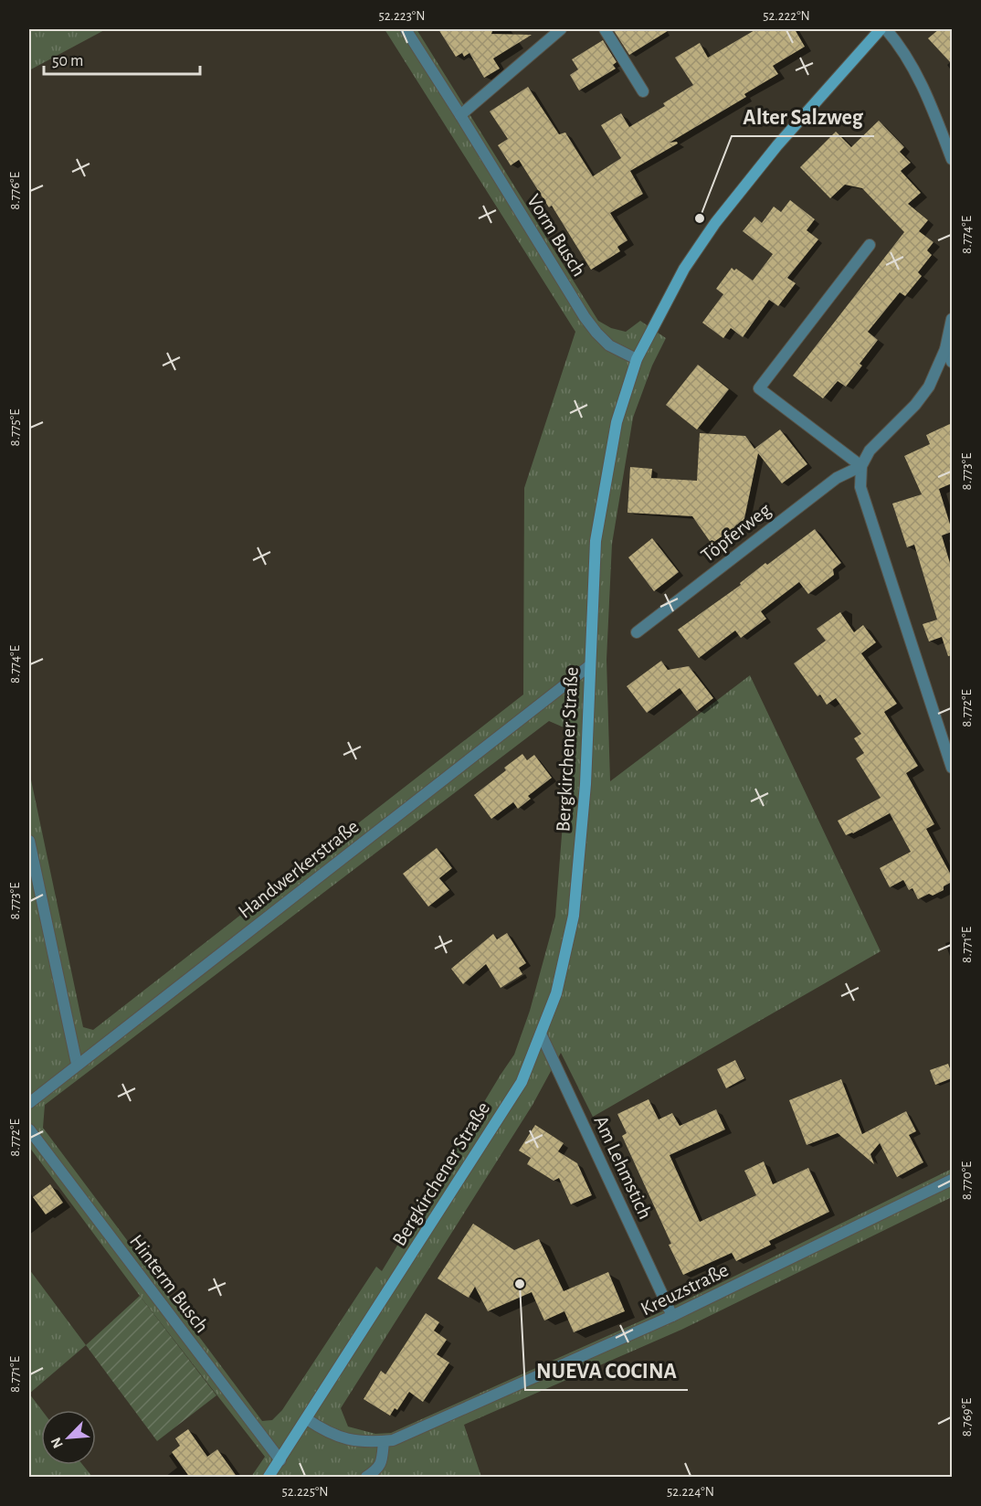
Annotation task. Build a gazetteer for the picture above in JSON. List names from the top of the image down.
{
  "streets": {
    "street": [
      "Vorm Busch",
      "Töpferweg",
      "Bergkirchener Straße",
      "Handwerkerstraße",
      "Am Lehmstich",
      "Hinterm Busch",
      "Kreuzstraße"
    ]
  },
  "crossings": [
    ["Vorm Busch", "Bergkirchener Straße"],
    ["Bergkirchener Straße", "Handwerkerstraße"],
    ["Bergkirchener Straße", "Am Lehmstich"],
    ["Bergkirchener Straße", "Hinterm Busch"],
    ["Bergkirchener Straße", "Kreuzstraße"],
    ["Am Lehmstich", "Kreuzstraße"]
  ],
  "places": ["Alter Salzweg", "NUEVA COCINA"],
  "scale_bar": "50 m",
  "north": "bottom left",
  "coordinates": [
    "52.223°N",
    "52.222°N",
    "8.776°E",
    "8.774°E",
    "8.775°E",
    "8.773°E",
    "8.772°E",
    "8.771°E",
    "8.770°E",
    "8.769°E",
    "52.225°N",
    "52.224°N"
  ]
}
